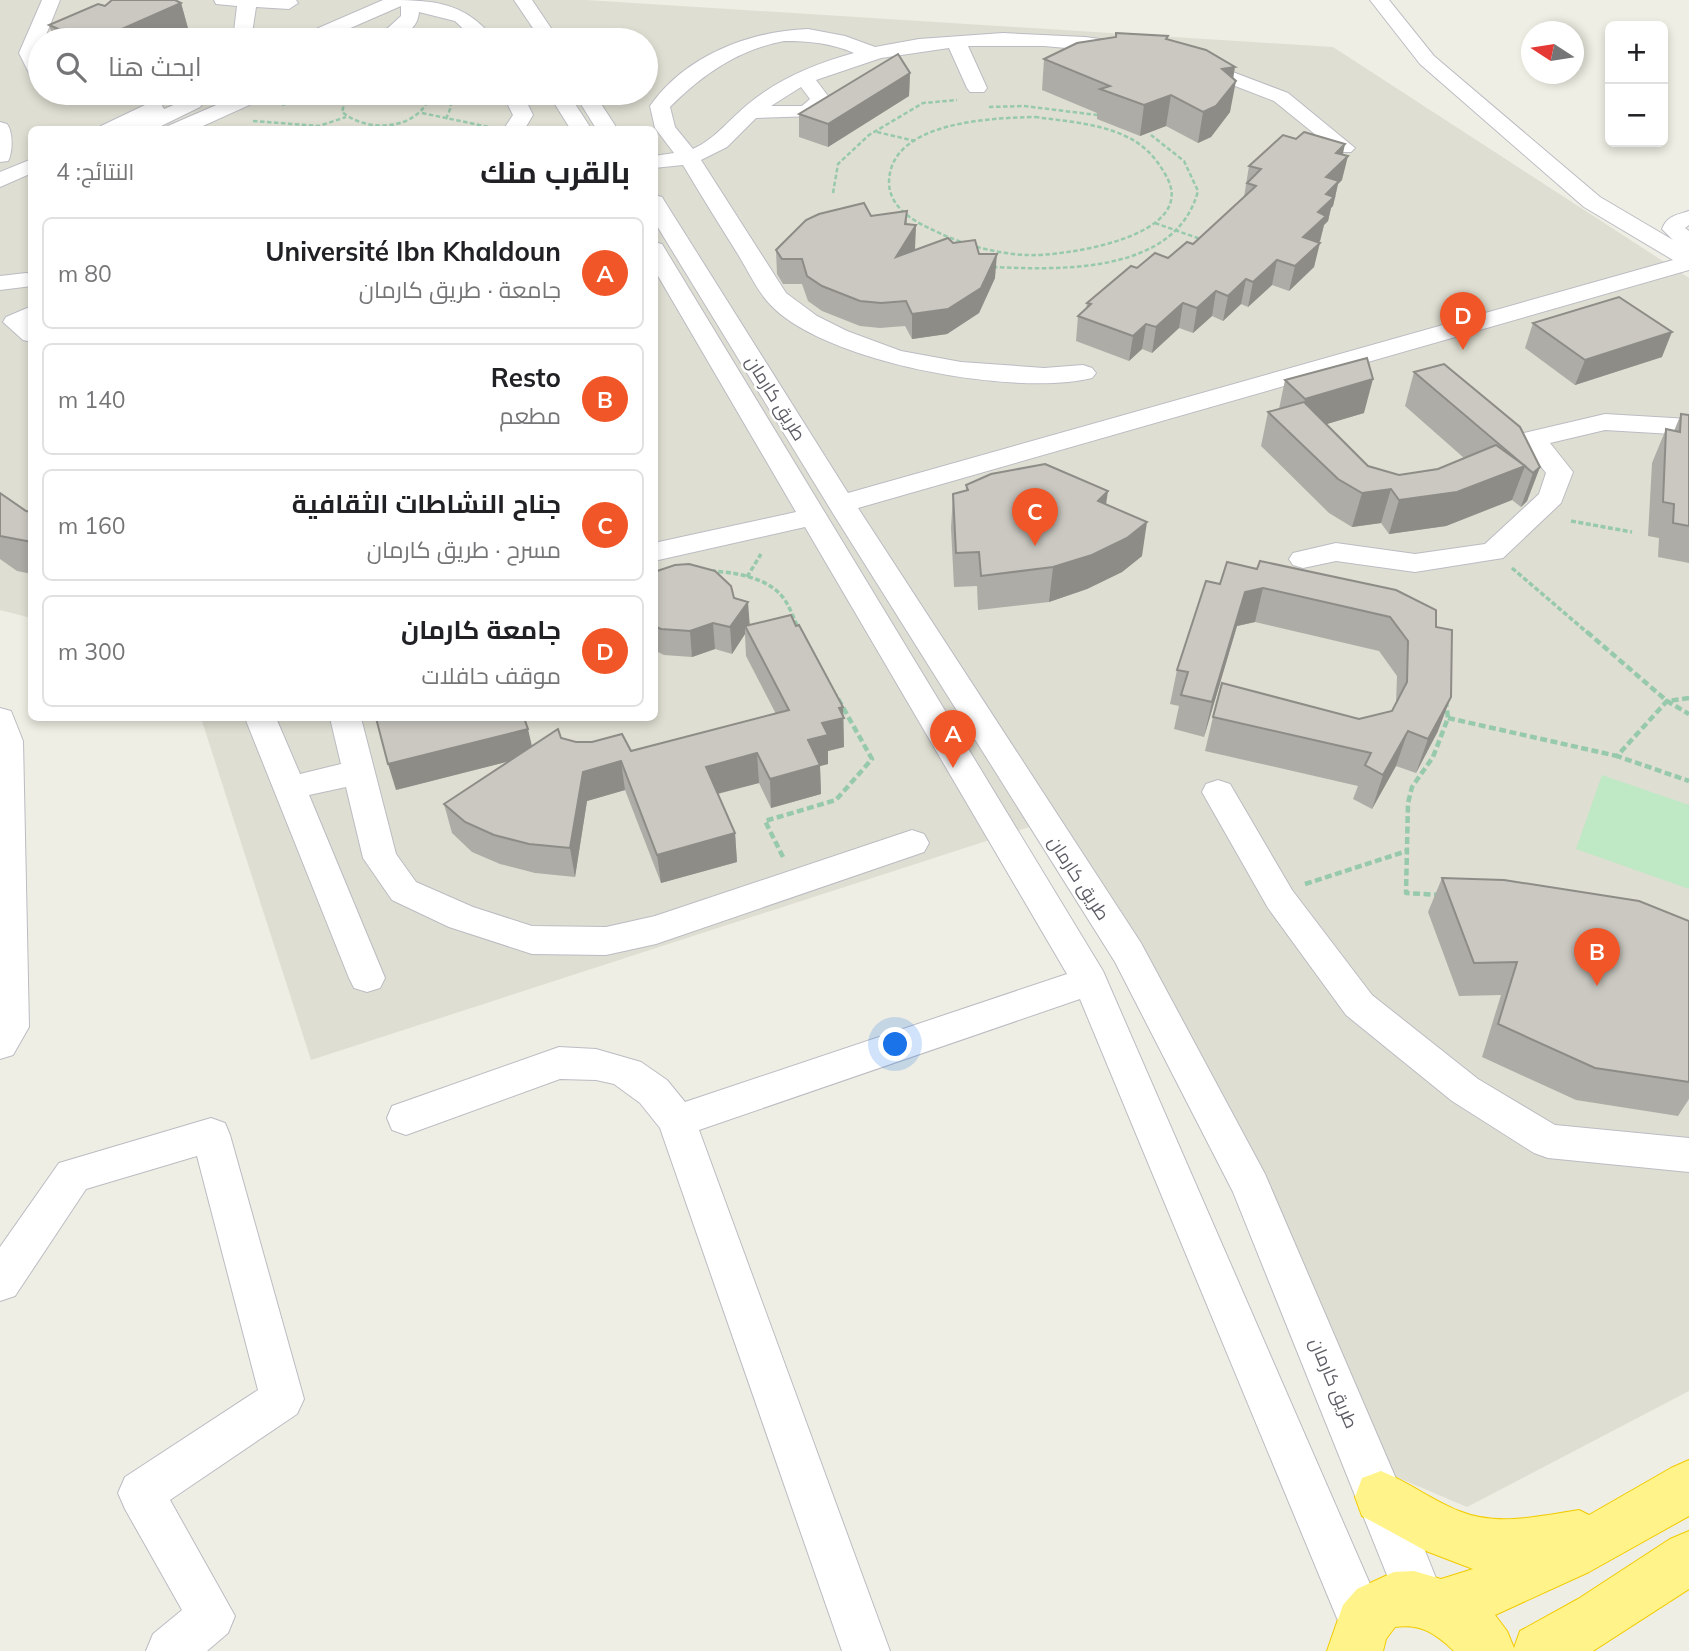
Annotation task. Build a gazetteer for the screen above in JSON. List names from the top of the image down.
{
  "streets": {
    "street": ["طريق كارمان"]
  },
  "north": "left",
  "page": {
    "map_buttons": ["+", "−"],
    "search": "ابحث هنا",
    "heading": ["بالقرب منك", "النتائج: 4"],
    "list": [
      {
        "mark": "A",
        "name": "Université Ibn Khaldoun",
        "note": "جامعة · طريق كارمان",
        "value": "80 m"
      },
      {
        "mark": "B",
        "name": "Resto",
        "note": "مطعم",
        "value": "140 m"
      },
      {
        "mark": "C",
        "name": "جناح النشاطات الثقافية",
        "note": "مسرح · طريق كارمان",
        "value": "160 m"
      },
      {
        "mark": "D",
        "name": "جامعة كارمان",
        "note": "موقف حافلات",
        "value": "300 m"
      }
    ],
    "pins": [
      "D",
      "C",
      "A",
      "B"
    ]
  }
}
